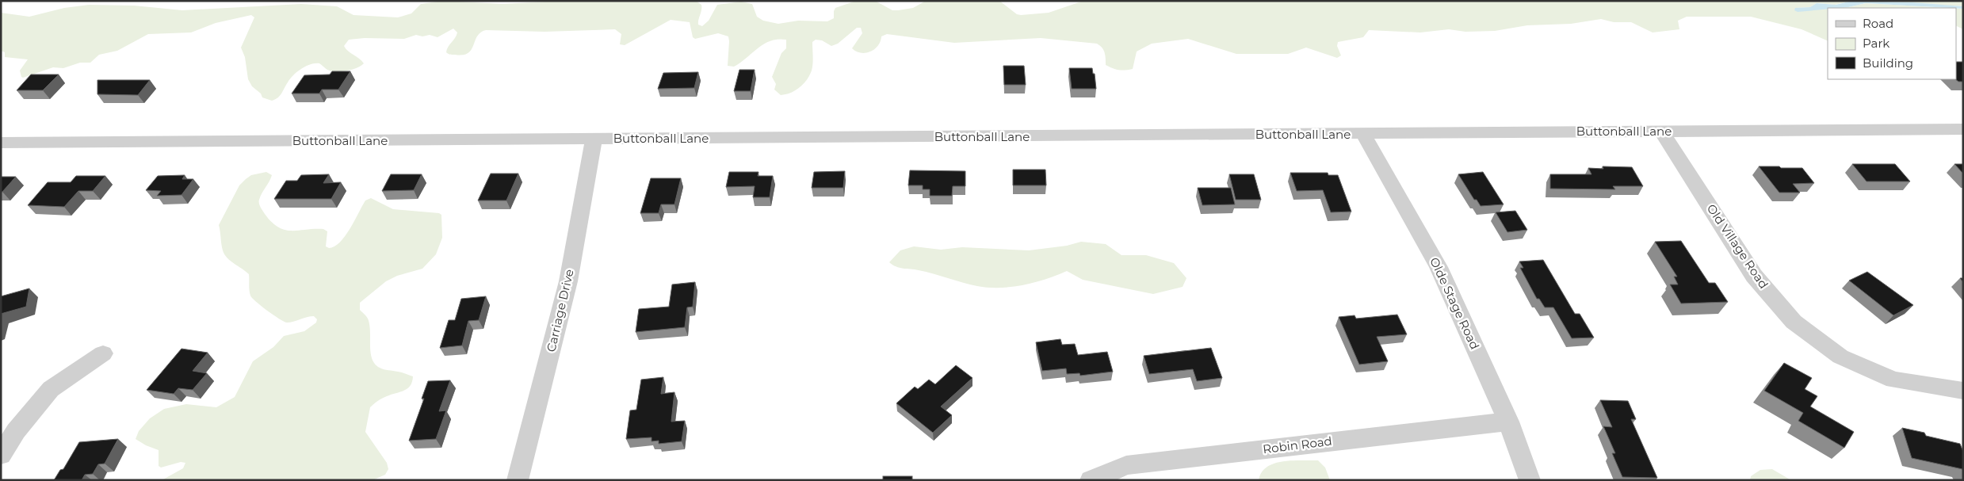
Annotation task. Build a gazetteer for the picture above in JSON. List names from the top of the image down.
{
  "streets": {
    "street": [
      "Buttonball Lane",
      "Old Village Road",
      "Olde Stage Road",
      "Carriage Drive",
      "Robin Road"
    ]
  },
  "crossings": [
    ["Buttonball Lane", "Old Village Road"],
    ["Buttonball Lane", "Olde Stage Road"],
    ["Buttonball Lane", "Carriage Drive"],
    ["Olde Stage Road", "Robin Road"]
  ],
  "legend": ["Road", "Park", "Building"]
}
